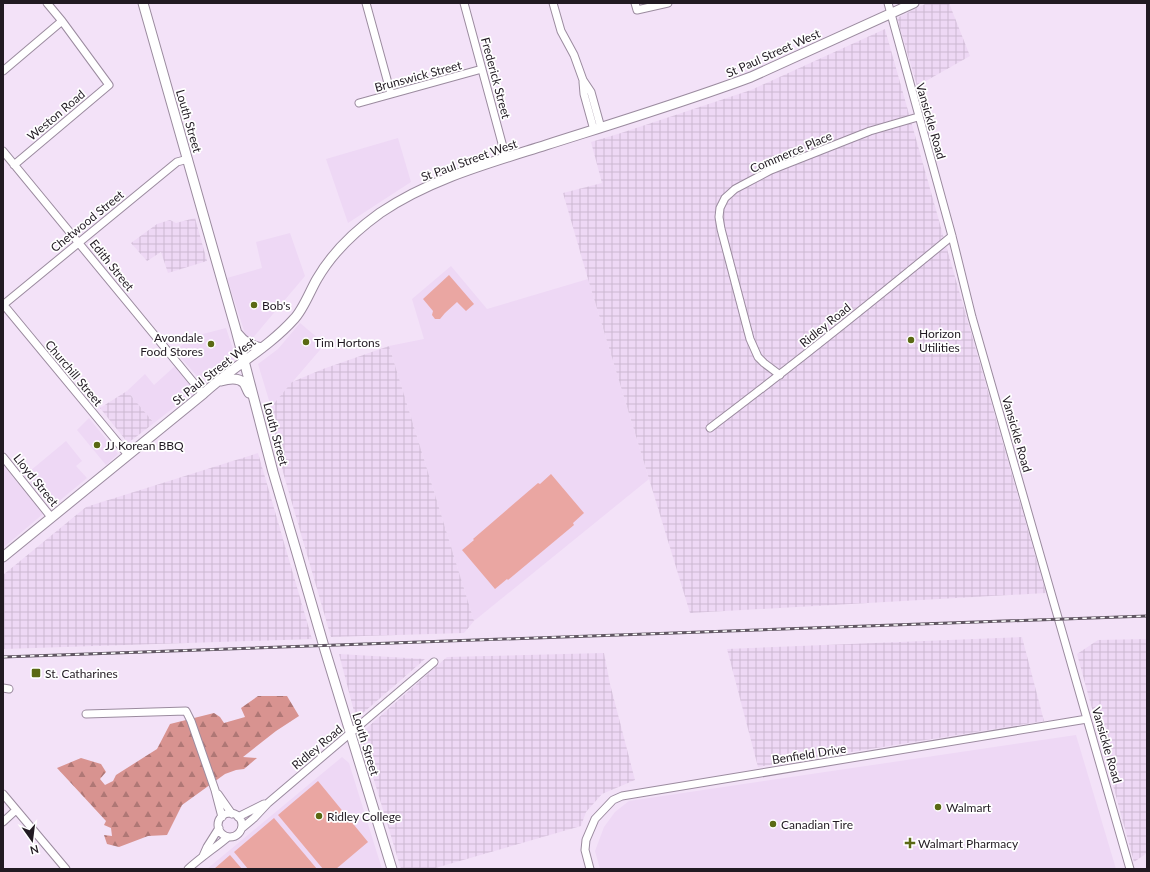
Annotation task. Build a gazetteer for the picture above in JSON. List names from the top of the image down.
{
  "streets": {
    "main road": ["St Paul Street West", "Louth Street"],
    "street": [
      "Brunswick Street",
      "Frederick Street",
      "Weston Road",
      "Vansickle Road",
      "Commerce Place",
      "Chetwood Street",
      "Edith Street",
      "Ridley Road",
      "Churchill Street",
      "Lloyd Street",
      "Benfield Drive"
    ]
  },
  "crossings": [
    ["St Paul Street West", "Frederick Street"],
    ["St Paul Street West", "Louth Street"],
    ["St Paul Street West", "Vansickle Road"],
    ["St Paul Street West", "Edith Street"],
    ["St Paul Street West", "Churchill Street"],
    ["St Paul Street West", "Lloyd Street"],
    ["Brunswick Street", "Frederick Street"],
    ["Weston Road", "Edith Street"],
    ["Louth Street", "Chetwood Street"],
    ["Louth Street", "Ridley Road"],
    ["Vansickle Road", "Commerce Place"],
    ["Vansickle Road", "Ridley Road"],
    ["Vansickle Road", "Benfield Drive"],
    ["Commerce Place", "Ridley Road"],
    ["Chetwood Street", "Edith Street"],
    ["Chetwood Street", "Churchill Street"]
  ],
  "places": {
    "other": [
      "Bob's",
      "Horizon Utilities",
      "Tim Hortons",
      "Avondale Food Stores",
      "JJ Korean BBQ",
      "Walmart",
      "Ridley College",
      "Canadian Tire"
    ],
    "transit": ["St. Catharines"],
    "health": ["Walmart Pharmacy"]
  },
  "north": "bottom"
}
